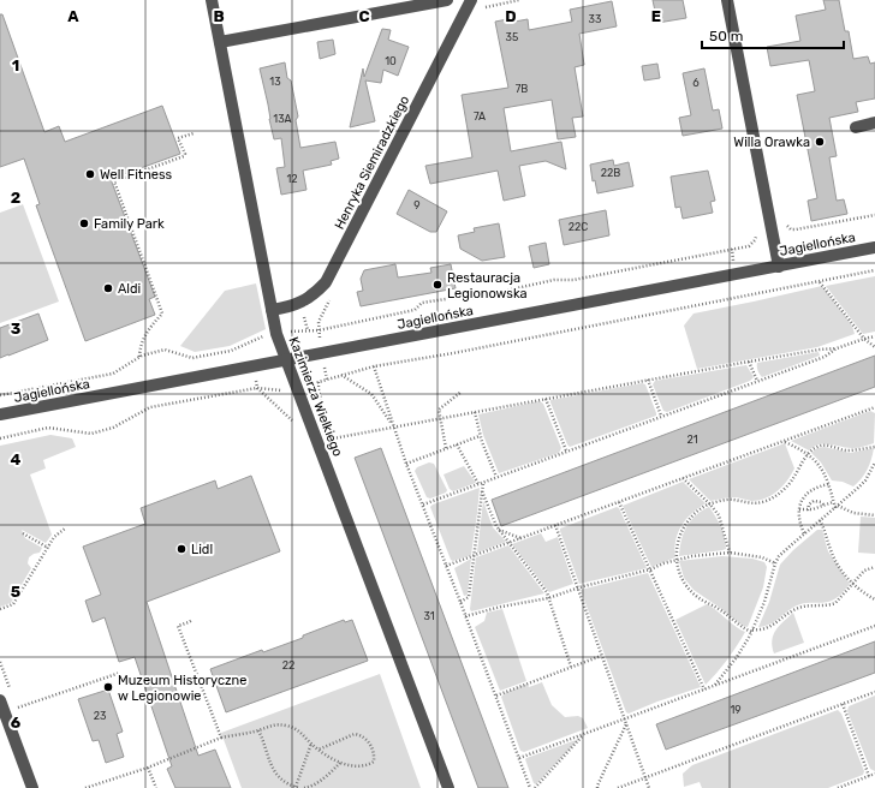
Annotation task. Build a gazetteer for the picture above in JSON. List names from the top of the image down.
{
  "streets": {
    "street": ["Henryka Siemiradzkiego", "Jagiellońska", "Kazimierza Wielkiego"]
  },
  "crossings": [
    ["Henryka Siemiradzkiego", "Kazimierza Wielkiego"],
    ["Jagiellońska", "Kazimierza Wielkiego"]
  ],
  "places": [
    "Willa Orawka",
    "Well Fitness",
    "Family Park",
    "Restauracja Legionowska",
    "Aldi",
    "Lidl",
    "Muzeum Historyczne w Legionowie"
  ],
  "house_numbers": [
    "33",
    "35",
    "10",
    "13",
    "6",
    "7B",
    "7A",
    "13A",
    "22B",
    "12",
    "9",
    "22C",
    "21",
    "31",
    "22",
    "19",
    "23"
  ],
  "scale_bar": "50 m",
  "grid": {
    "columns": [
      "A",
      "B",
      "C",
      "D",
      "E"
    ],
    "rows": [
      "1",
      "2",
      "3",
      "4",
      "5",
      "6"
    ]
  }
}
